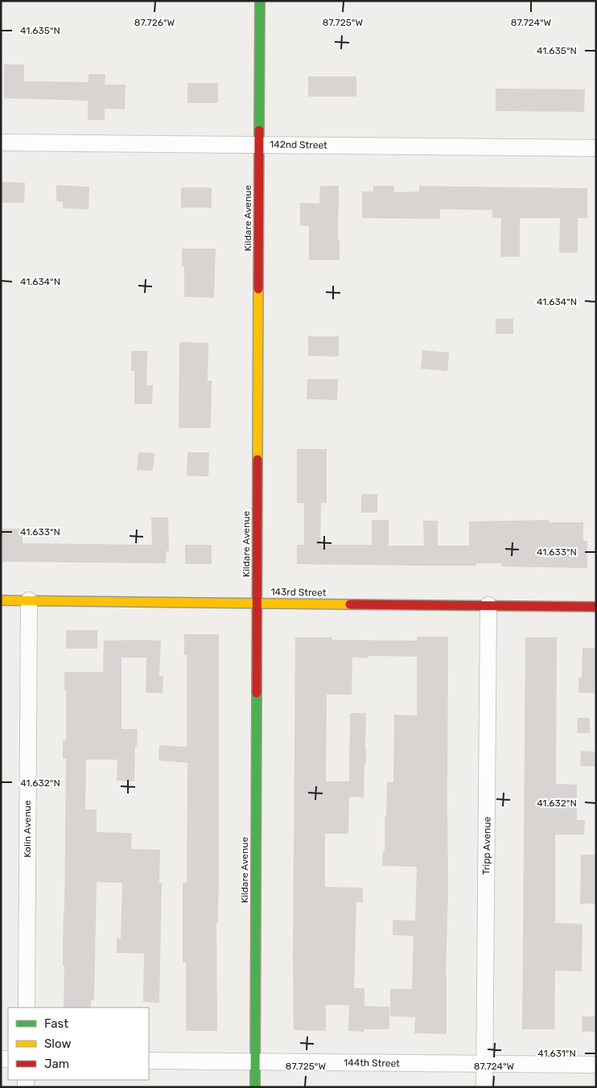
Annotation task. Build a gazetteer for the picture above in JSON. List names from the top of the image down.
{
  "streets": {
    "street": [
      "142nd Street",
      "Kildare Avenue",
      "143rd Street",
      "Kolin Avenue",
      "Tripp Avenue",
      "144th Street"
    ]
  },
  "crossings": [
    ["142nd Street", "Kildare Avenue"],
    ["Kildare Avenue", "143rd Street"],
    ["Kildare Avenue", "144th Street"],
    ["143rd Street", "Kolin Avenue"],
    ["143rd Street", "Tripp Avenue"],
    ["Tripp Avenue", "144th Street"]
  ],
  "legend": ["Fast", "Slow", "Jam"],
  "coordinates": [
    "87.726°W",
    "87.725°W",
    "87.724°W",
    "41.635°N",
    "41.634°N",
    "41.633°N",
    "41.632°N",
    "41.631°N"
  ]
}
